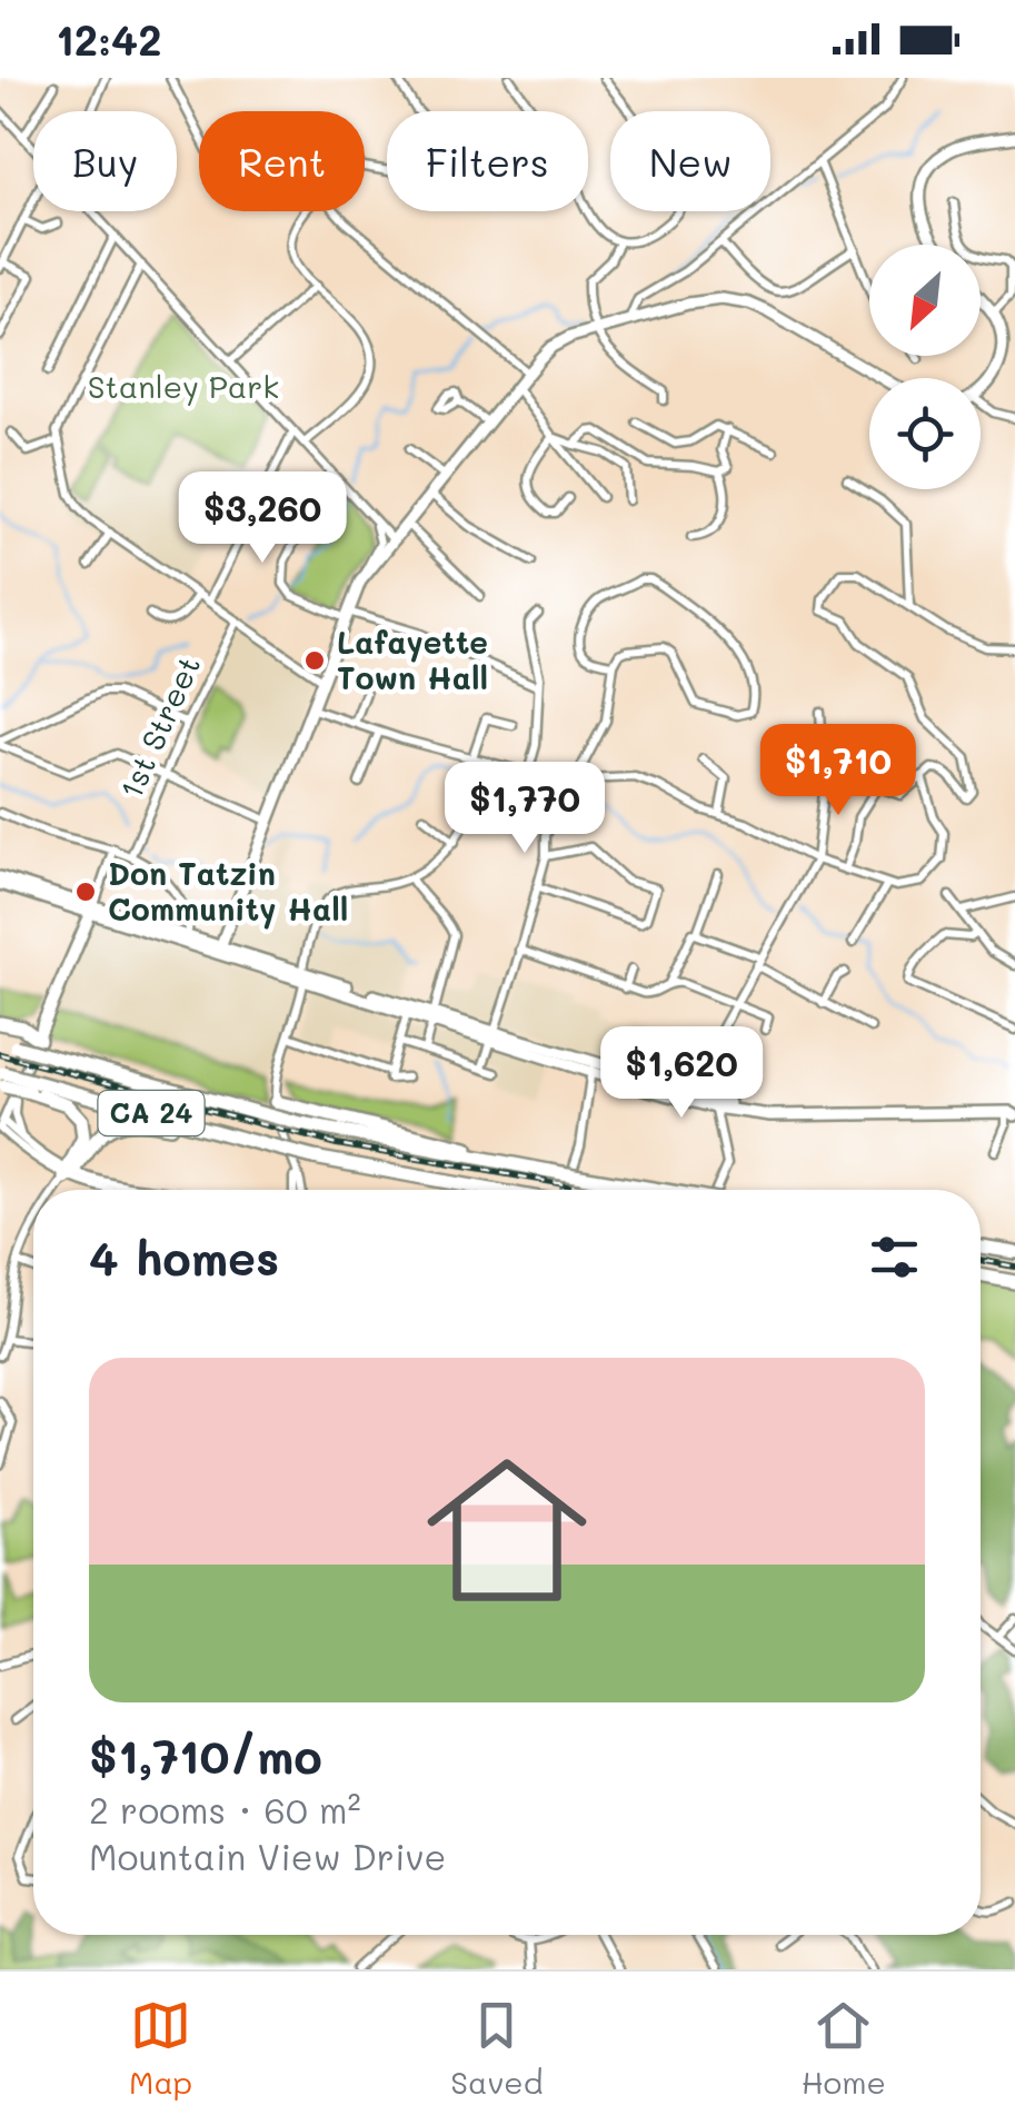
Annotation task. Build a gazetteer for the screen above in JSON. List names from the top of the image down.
{
  "streets": {
    "highway": ["CA 24"],
    "street": ["1st Street"]
  },
  "parks": ["Stanley Park"],
  "places": ["Lafayette Town Hall", "Don Tatzin Community Hall"],
  "north": "bottom left",
  "page": {
    "status": "12:42",
    "chip": [
      "Buy",
      "Rent",
      "Filters",
      "New"
    ],
    "price": [
      "$3,260",
      "$1,710",
      "$1,770",
      "$1,620"
    ],
    "heading": "4 homes",
    "list": [
      {
        "name": "$1,710/mo",
        "note": "2 rooms · 60 m² · Mountain View Drive"
      }
    ],
    "tabs": ["Map", "Saved", "Home"]
  }
}
